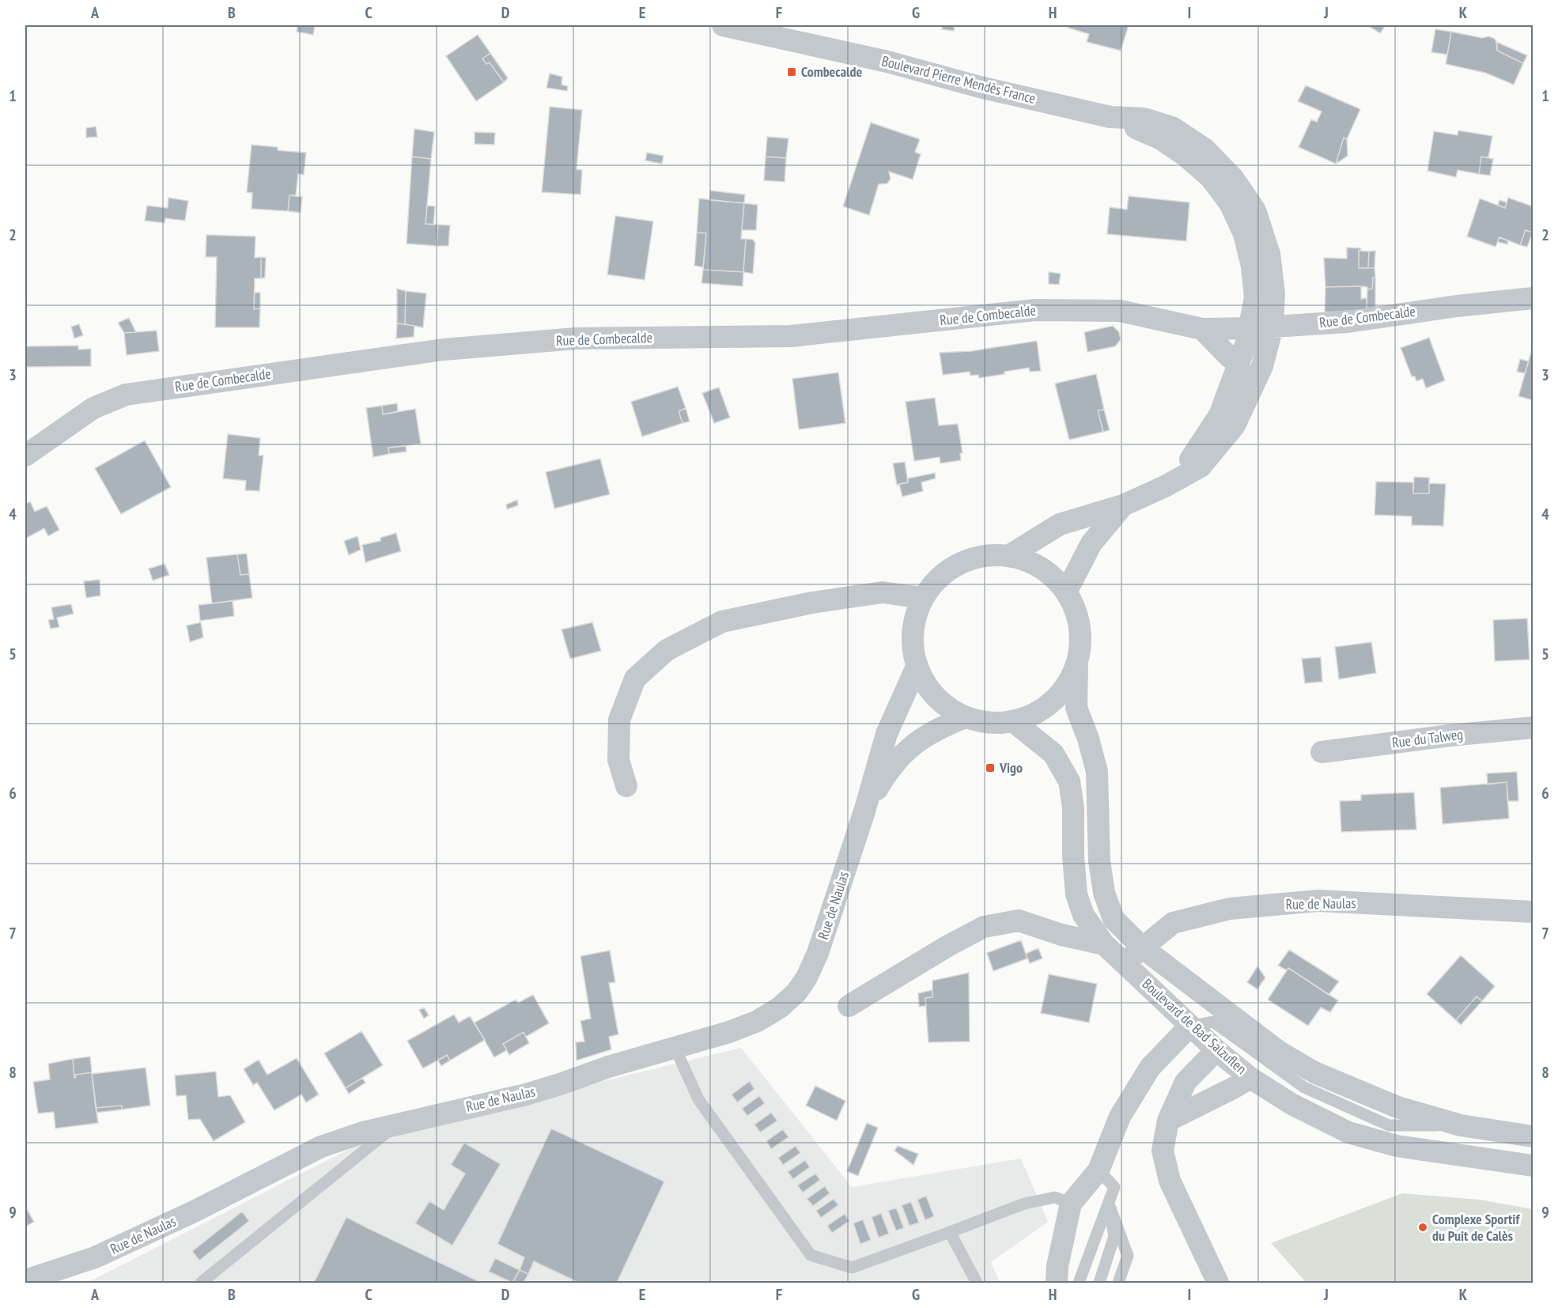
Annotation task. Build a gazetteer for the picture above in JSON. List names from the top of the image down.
{
  "streets": {
    "street": [
      "Boulevard Pierre Mendès France",
      "Rue de Combecalde",
      "Rue du Talweg",
      "Rue de Naulas",
      "Boulevard de Bad Salzuflen"
    ]
  },
  "crossings": [
    ["Boulevard Pierre Mendès France", "Rue de Combecalde"],
    ["Boulevard Pierre Mendès France", "Rue de Naulas"],
    ["Boulevard Pierre Mendès France", "Boulevard de Bad Salzuflen"],
    ["Rue de Naulas", "Boulevard de Bad Salzuflen"]
  ],
  "places": {
    "transit": ["Combecalde", "Vigo"],
    "other": ["Complexe Sportif du Puit de Calès"]
  },
  "grid": {
    "columns": [
      "A",
      "B",
      "C",
      "D",
      "E",
      "F",
      "G",
      "H",
      "I",
      "J",
      "K"
    ],
    "rows": [
      "1",
      "2",
      "3",
      "4",
      "5",
      "6",
      "7",
      "8",
      "9"
    ]
  }
}
